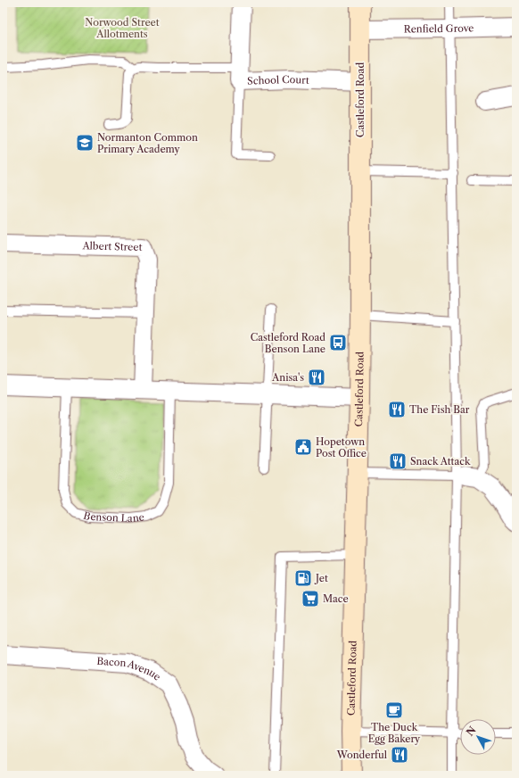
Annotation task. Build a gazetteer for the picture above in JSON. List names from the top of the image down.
{
  "streets": {
    "street": [
      "Renfield Grove",
      "School Court",
      "Castleford Road",
      "Albert Street",
      "Bacon Avenue"
    ],
    "lane": ["Benson Lane"]
  },
  "crossings": [
    ["Renfield Grove", "Castleford Road"],
    ["School Court", "Castleford Road"]
  ],
  "parks": ["Norwood Street Allotments"],
  "places": {
    "school or university": ["Normanton Common Primary Academy"],
    "bus stop": ["Castleford Road Benson Lane"],
    "restaurant": [
      "Anisa's",
      "The Fish Bar",
      "Snack Attack",
      "Wonderful"
    ],
    "public building": ["Hopetown Post Office"],
    "fuel station": ["Jet"],
    "supermarket": ["Mace"],
    "cafe": ["The Duck Egg Bakery"]
  },
  "north": "top left"
}
